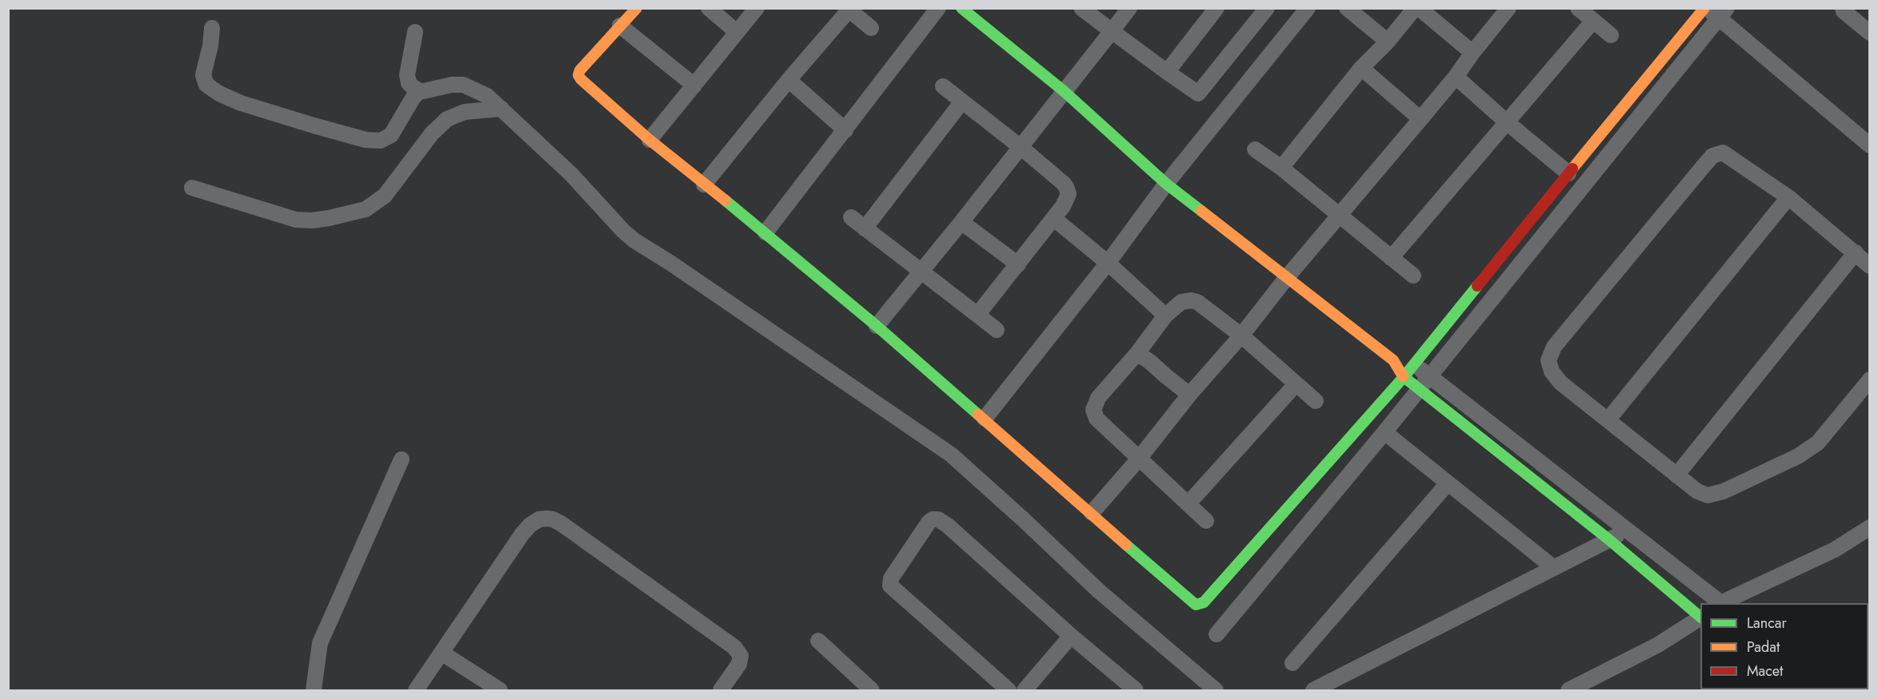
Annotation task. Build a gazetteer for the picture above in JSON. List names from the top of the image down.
{
  "legend": ["Lancar", "Padat", "Macet"]
}
